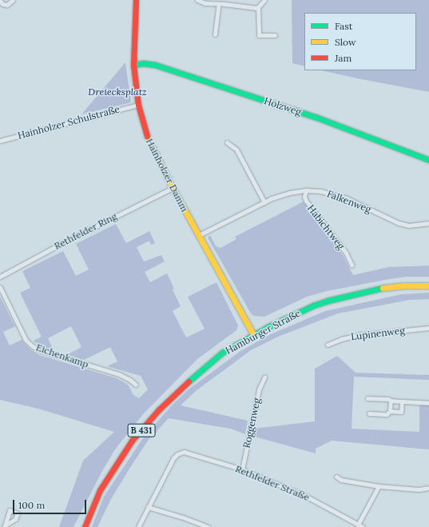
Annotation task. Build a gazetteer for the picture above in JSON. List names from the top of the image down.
{
  "streets": {
    "street": [
      "Holzweg",
      "Hainholzer Schulstraße",
      "Hainholzer Damm",
      "Falkenweg",
      "Habichtweg",
      "Rethfelder Ring",
      "Hamburger Straße",
      "Lupinenweg",
      "Eichenkamp",
      "Roggenweg",
      "B 431",
      "Rethfelder Straße"
    ]
  },
  "crossings": [
    ["Holzweg", "Hainholzer Damm"],
    ["Hainholzer Schulstraße", "Hainholzer Damm"],
    ["Hainholzer Damm", "Falkenweg"],
    ["Hainholzer Damm", "Rethfelder Ring"],
    ["Hainholzer Damm", "Hamburger Straße"],
    ["Falkenweg", "Habichtweg"],
    ["Roggenweg", "Rethfelder Straße"]
  ],
  "parks": ["Dreiecksplatz"],
  "legend": ["Fast", "Slow", "Jam"],
  "scale_bar": "100 m"
}
